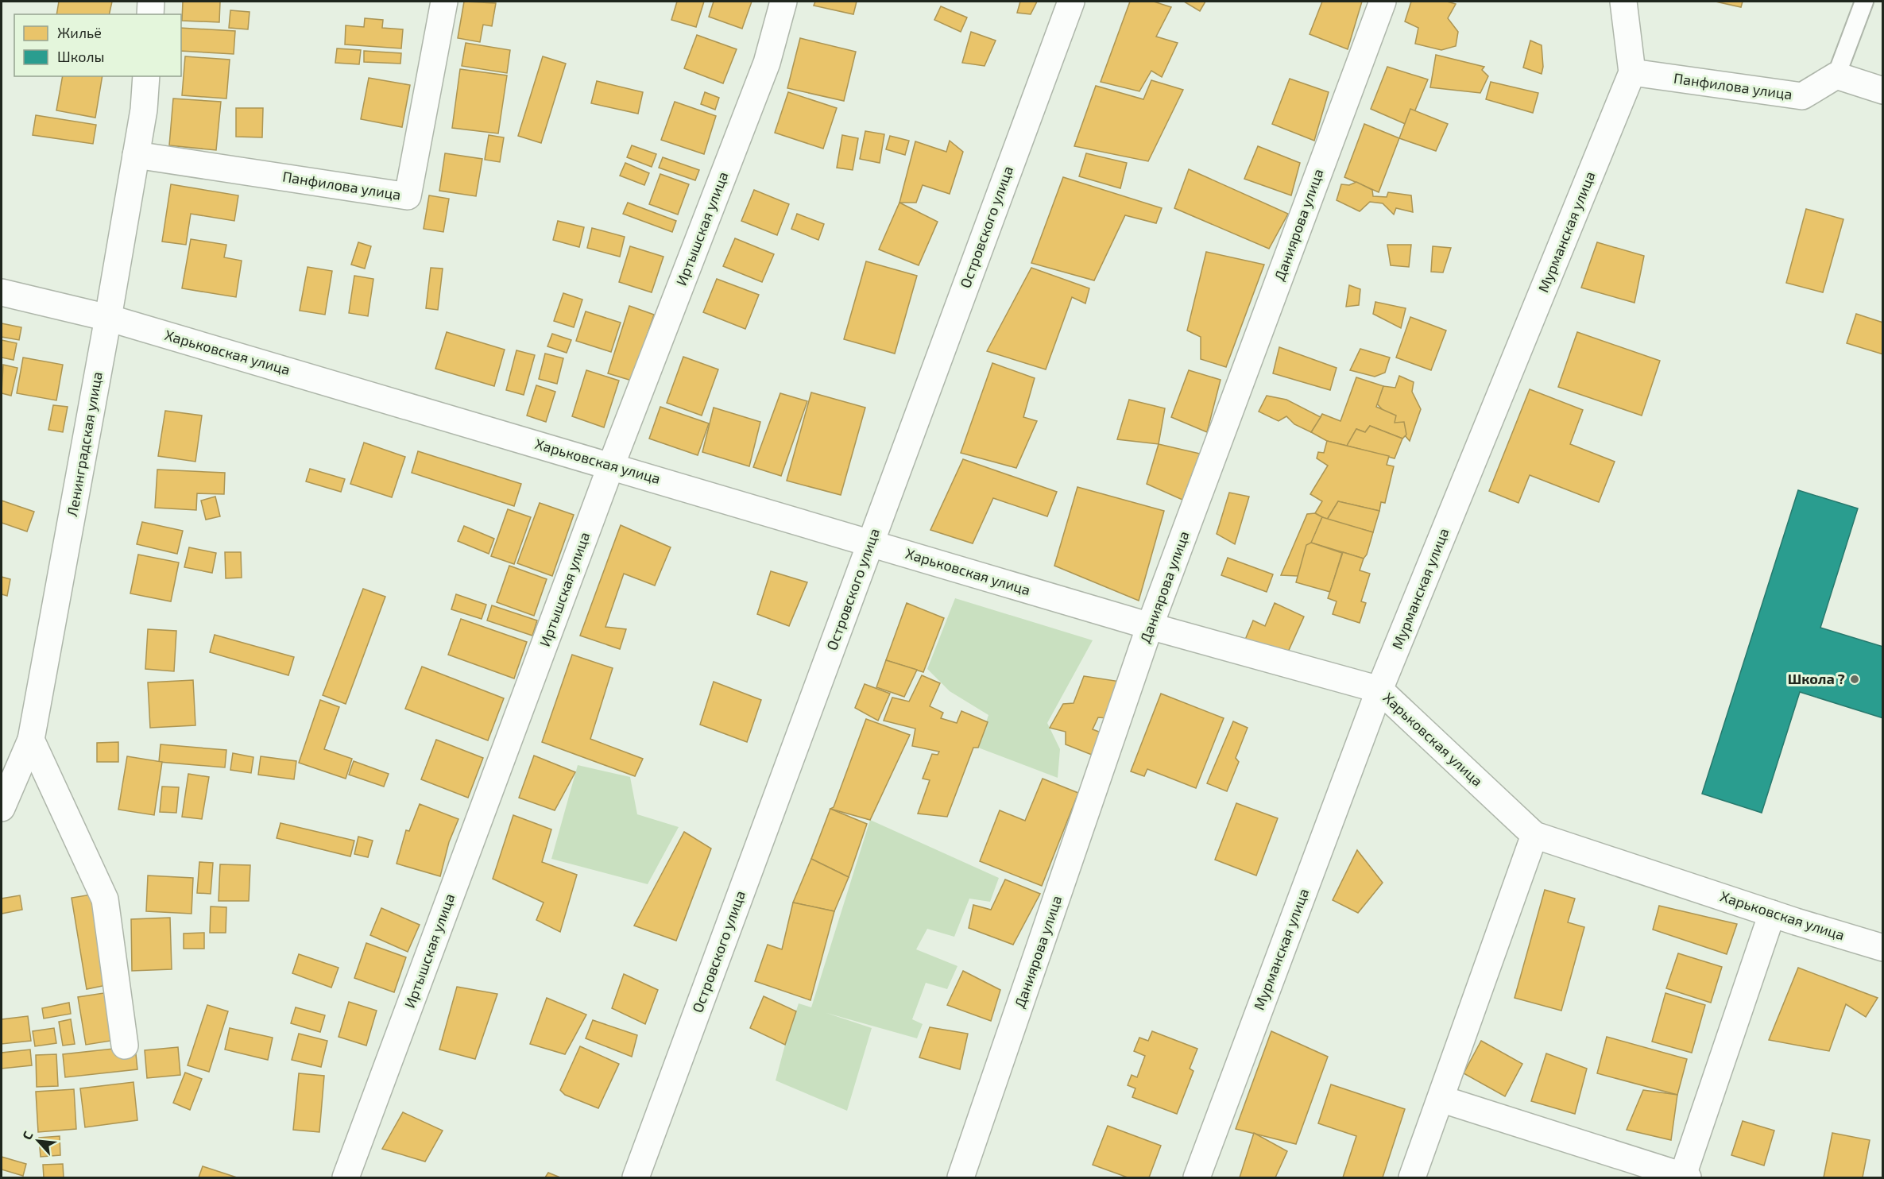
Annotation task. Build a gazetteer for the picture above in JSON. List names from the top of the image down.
{
  "streets": {
    "street": [
      "Панфилова улица",
      "Даниярова улица",
      "Островского улица",
      "Иртышская улица",
      "Мурманская улица",
      "Харьковская улица",
      "Ленинградская улица"
    ]
  },
  "crossings": [
    ["Панфилова улица", "Мурманская улица"],
    ["Панфилова улица", "Ленинградская улица"],
    ["Даниярова улица", "Харьковская улица"],
    ["Островского улица", "Харьковская улица"],
    ["Иртышская улица", "Харьковская улица"],
    ["Мурманская улица", "Харьковская улица"],
    ["Харьковская улица", "Ленинградская улица"]
  ],
  "places": ["Школа ?"],
  "legend": ["Жильё", "Школы"],
  "north": "top left"
}
